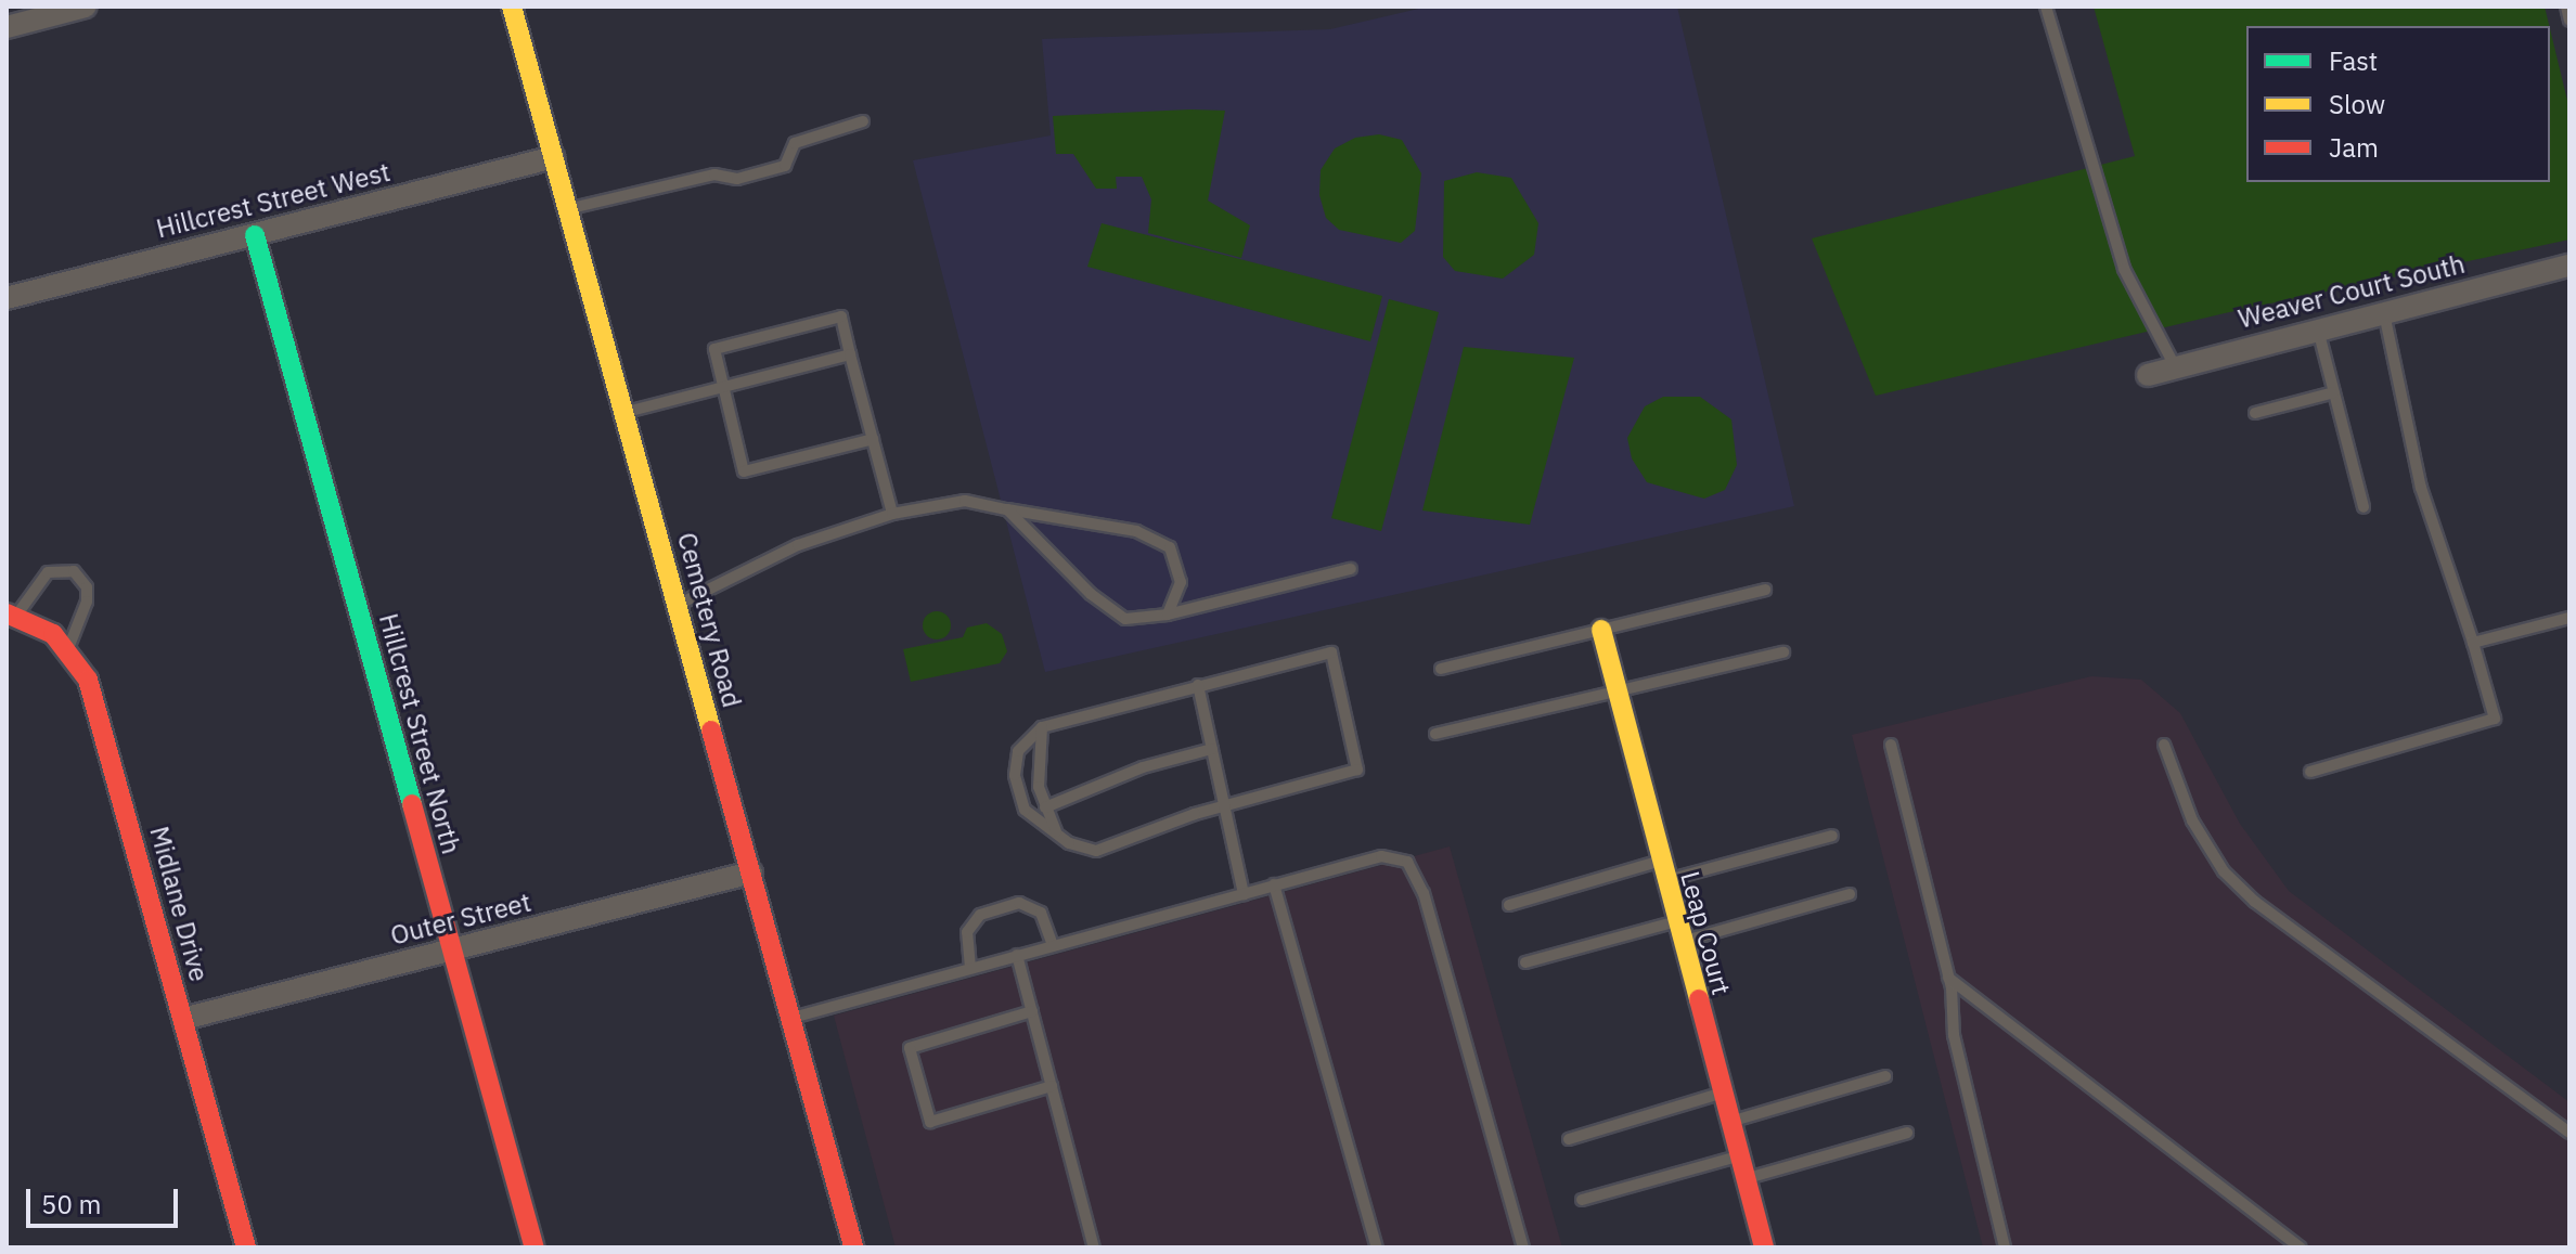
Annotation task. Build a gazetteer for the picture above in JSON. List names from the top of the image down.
{
  "streets": {
    "street": [
      "Hillcrest Street West",
      "Weaver Court South",
      "Cemetery Road",
      "Hillcrest Street North",
      "Midlane Drive",
      "Outer Street",
      "Leap Court"
    ]
  },
  "crossings": [
    ["Hillcrest Street West", "Cemetery Road"],
    ["Hillcrest Street West", "Hillcrest Street North"],
    ["Cemetery Road", "Outer Street"],
    ["Hillcrest Street North", "Outer Street"],
    ["Midlane Drive", "Outer Street"]
  ],
  "legend": ["Fast", "Slow", "Jam"],
  "scale_bar": "50 m"
}
